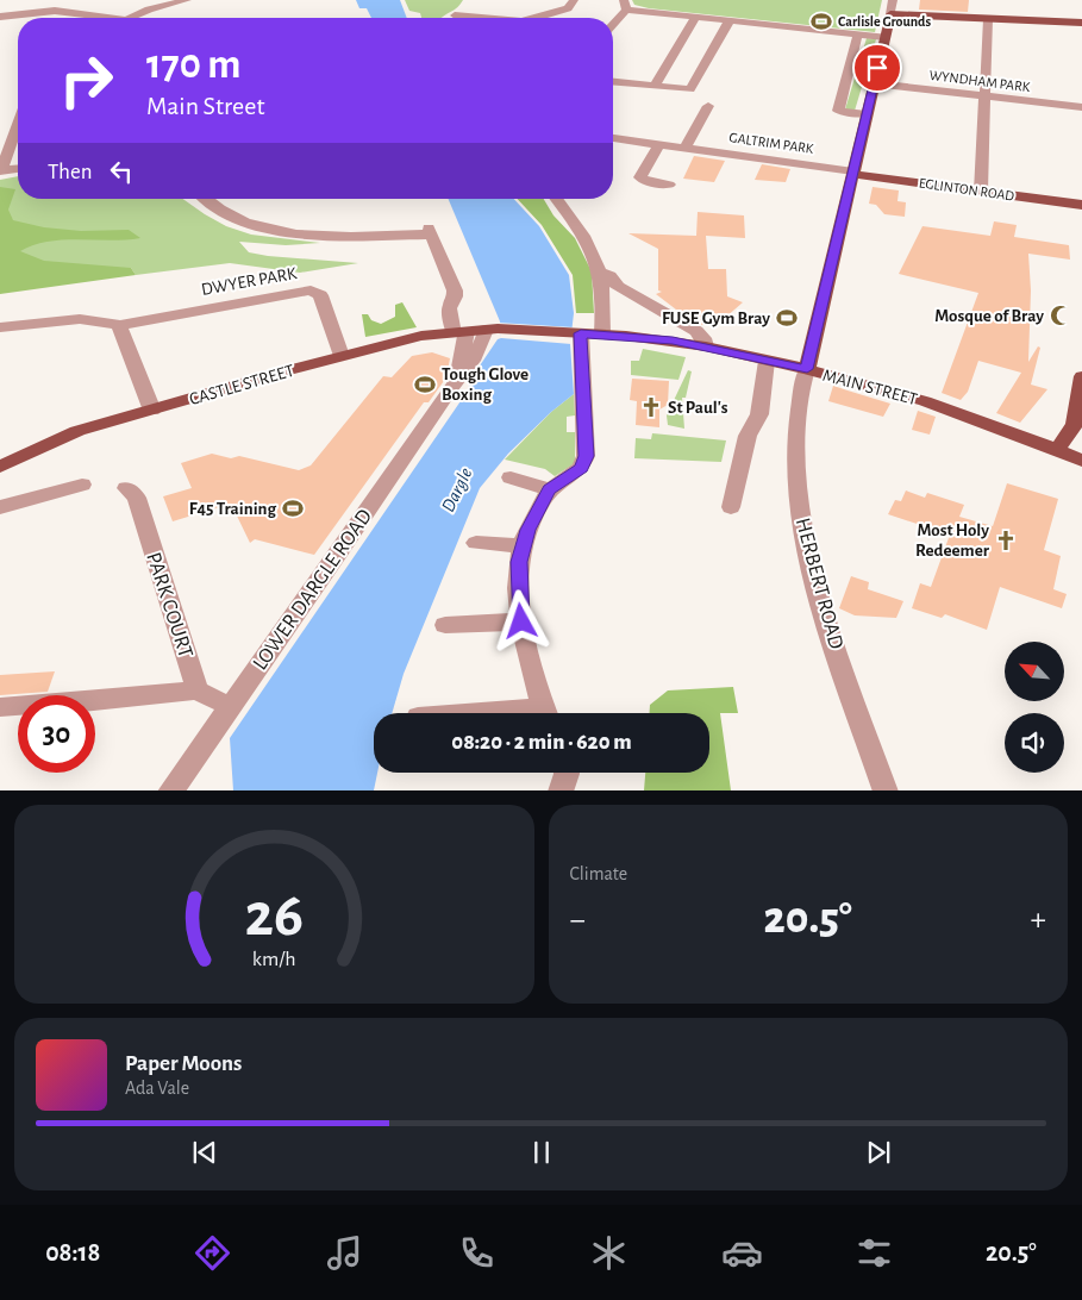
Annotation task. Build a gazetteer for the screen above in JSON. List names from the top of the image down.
{
  "streets": {
    "main road": ["EGLINTON ROAD", "CASTLE STREET", "MAIN STREET"],
    "street": [
      "WYNDHAM PARK",
      "GALTRIM PARK",
      "DWYER PARK",
      "HERBERT ROAD",
      "LOWER DARGLE ROAD",
      "PARK COURT"
    ]
  },
  "crossings": [
    ["GALTRIM PARK", "EGLINTON ROAD"],
    ["DWYER PARK", "CASTLE STREET"],
    ["CASTLE STREET", "MAIN STREET"],
    ["CASTLE STREET", "LOWER DARGLE ROAD"],
    ["MAIN STREET", "HERBERT ROAD"]
  ],
  "water": ["Dargle"],
  "places": {
    "sports": [
      "Carlisle Grounds",
      "FUSE Gym Bray",
      "Tough Glove Boxing",
      "F45 Training"
    ],
    "mosque": ["Mosque of Bray"],
    "church": ["St Paul's", "Most Holy Redeemer"]
  },
  "north": "top left",
  "page": {
    "turn": ["170 m", "Main Street"],
    "then": "Then",
    "limit": "30",
    "trip": "08:20 · 2 min · 620 m",
    "tile": "Climate",
    "heat": ["−", "20.5°", "+"],
    "song": ["Paper Moons", "Ada Vale"],
    "tabs": ["08:18", "20.5°"],
    "gauge": ["26", "km/h"]
  }
}
